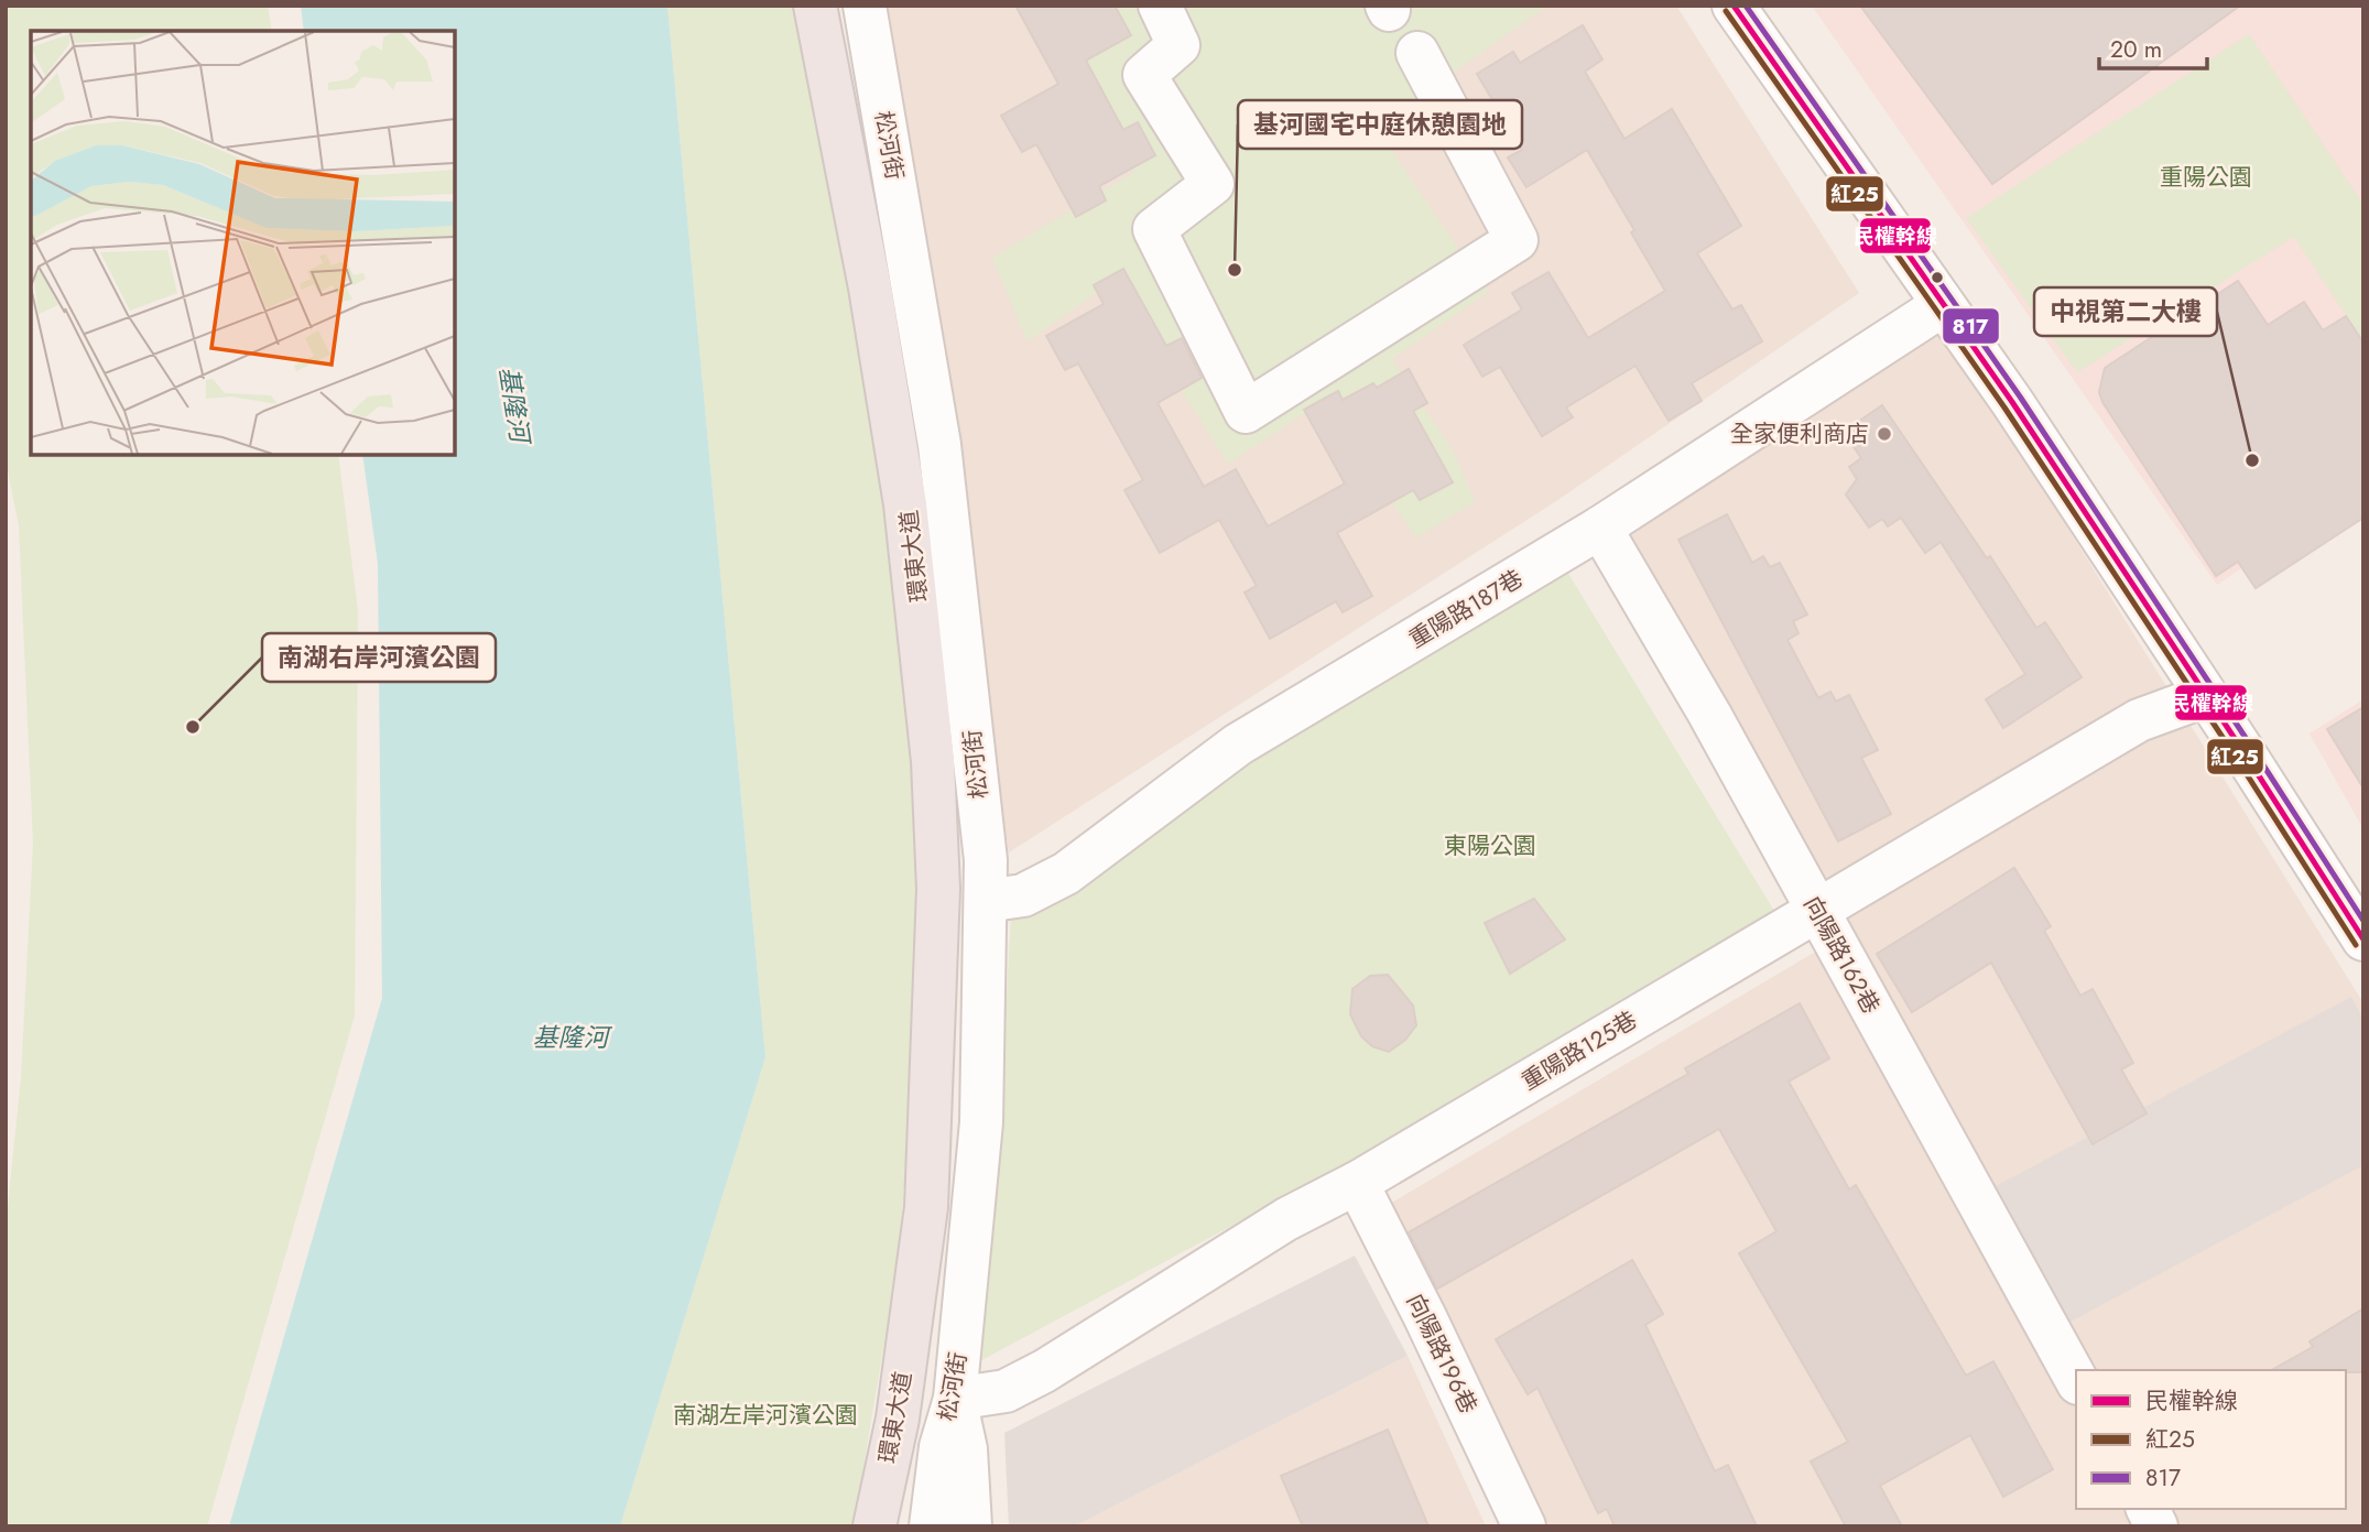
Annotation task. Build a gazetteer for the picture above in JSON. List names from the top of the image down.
{
  "streets": {
    "highway": ["環東大道"],
    "street": [
      "松河街",
      "重陽路187巷",
      "向陽路162巷",
      "重陽路125巷",
      "向陽路196巷"
    ]
  },
  "crossings": [
    ["松河街", "重陽路187巷"],
    ["松河街", "重陽路125巷"],
    ["重陽路187巷", "向陽路162巷"],
    ["向陽路162巷", "重陽路125巷"],
    ["重陽路125巷", "向陽路196巷"]
  ],
  "water": ["基隆河"],
  "parks": ["重陽公園", "東陽公園", "南湖左岸河濱公園"],
  "places": [
    "基河國宅中庭休憩園地",
    "全家便利商店",
    "中視第二大樓",
    "南湖右岸河濱公園"
  ],
  "lines": ["transit line 民權幹線", "transit line 817", "transit line 紅25"],
  "legend": ["民權幹線", "紅25", "817"],
  "scale_bar": "20 m"
}
